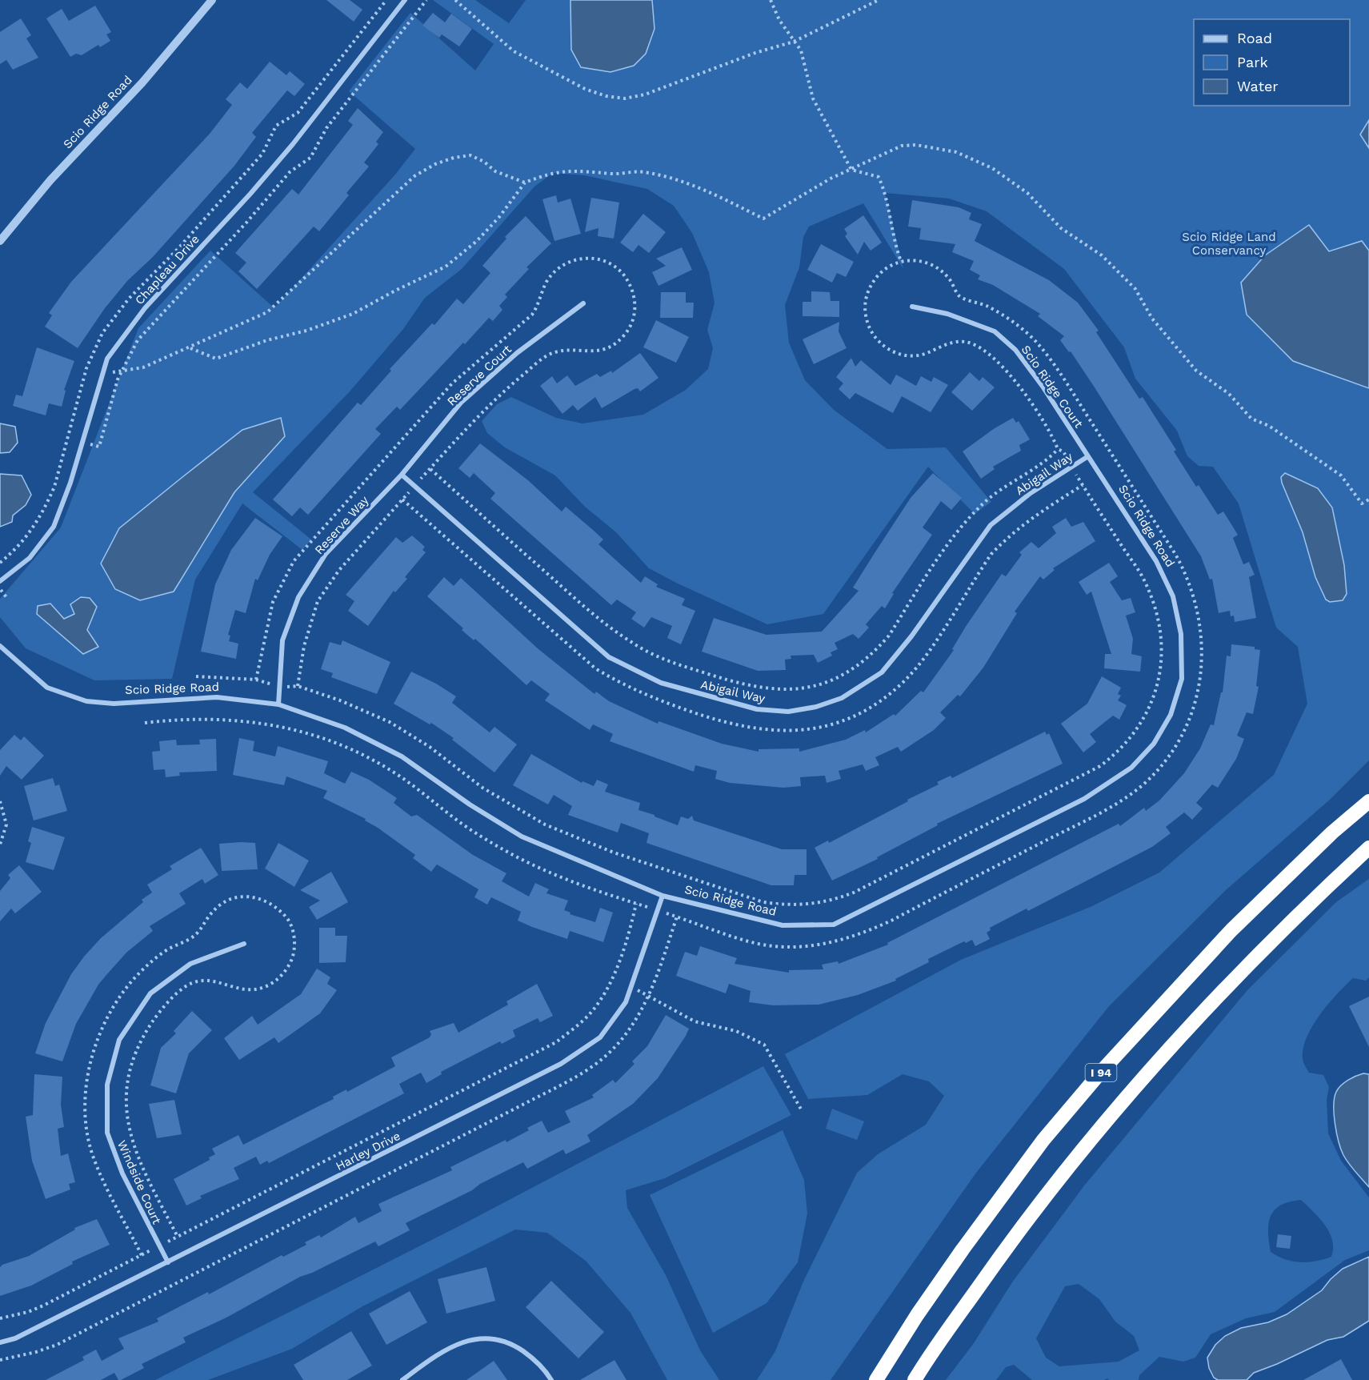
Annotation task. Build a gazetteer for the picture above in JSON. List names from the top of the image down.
{
  "streets": {
    "highway": ["I 94"],
    "street": [
      "Scio Ridge Road",
      "Chapleau Drive",
      "Reserve Court",
      "Scio Ridge Court",
      "Abigail Way",
      "Reserve Way",
      "Harley Drive",
      "Windside Court"
    ]
  },
  "crossings": [
    ["Scio Ridge Road", "Scio Ridge Court"],
    ["Scio Ridge Road", "Abigail Way"],
    ["Scio Ridge Road", "Reserve Way"],
    ["Scio Ridge Road", "Harley Drive"],
    ["Reserve Court", "Abigail Way"],
    ["Reserve Court", "Reserve Way"],
    ["Scio Ridge Court", "Abigail Way"],
    ["Abigail Way", "Reserve Way"],
    ["Harley Drive", "Windside Court"]
  ],
  "parks": ["Scio Ridge Land Conservancy"],
  "legend": ["Road", "Park", "Water"]
}
